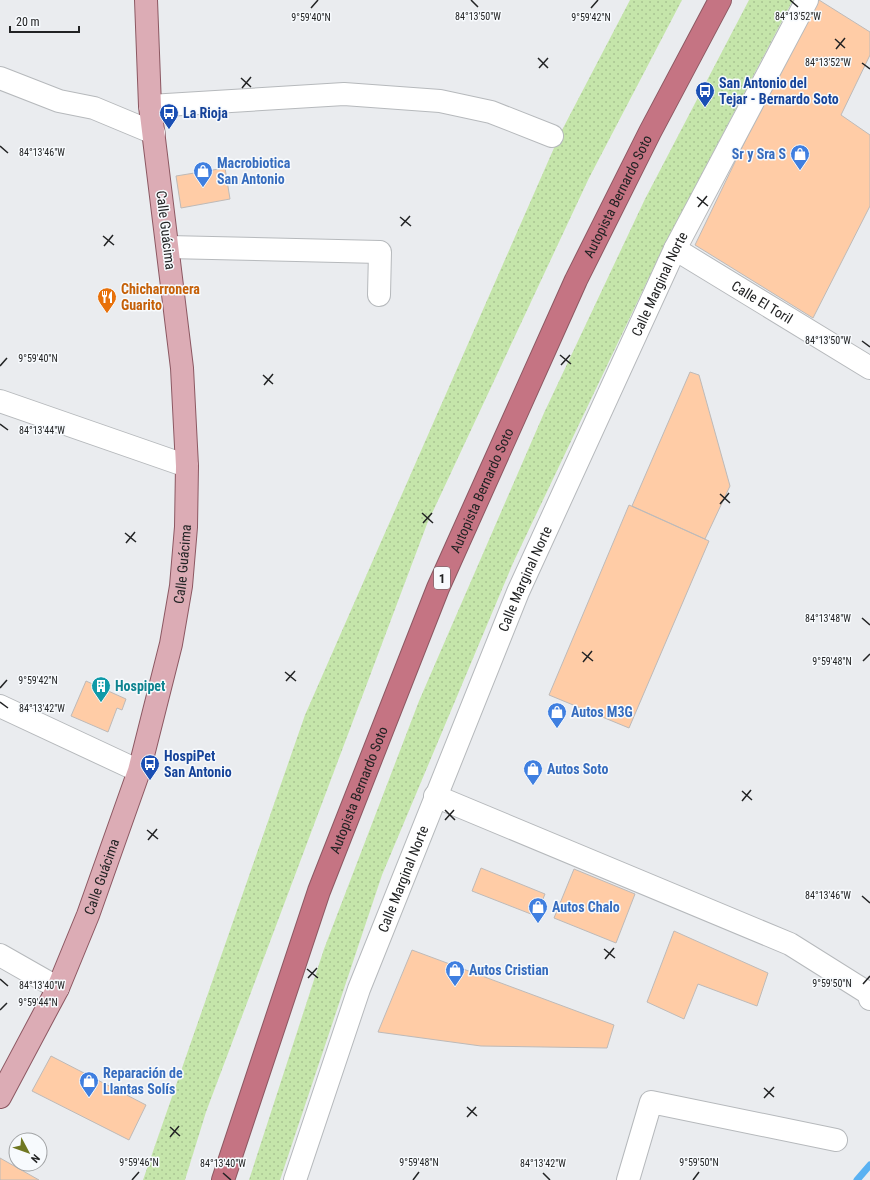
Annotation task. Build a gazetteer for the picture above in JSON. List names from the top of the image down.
{
  "streets": {
    "highway": ["Autopista Bernardo Soto", "1"],
    "main road": ["Calle Guácima"],
    "street": ["Calle Marginal Norte", "Calle El Toril"]
  },
  "crossings": [
    ["Calle Marginal Norte", "Calle El Toril"]
  ],
  "places": {
    "bus stop": ["San Antonio del Tejar - Bernardo Soto", "La Rioja", "HospiPet San Antonio"],
    "shop": [
      "Sr y Sra S",
      "Macrobiotica San Antonio",
      "Autos M3G",
      "Autos Soto",
      "Autos Chalo",
      "Autos Cristian",
      "Reparación de Llantas Solís"
    ],
    "restaurant": ["Chicharronera Guarito"],
    "building": ["Hospipet"]
  },
  "scale_bar": "20 m",
  "north": "bottom right",
  "coordinates": [
    "84°13'52\"W",
    "84°13'50\"W",
    "9°59'40\"N",
    "9°59'42\"N",
    "84°13'46\"W",
    "84°13'44\"W",
    "84°13'48\"W",
    "9°59'48\"N",
    "84°13'42\"W",
    "9°59'50\"N",
    "84°13'40\"W",
    "9°59'44\"N",
    "9°59'46\"N"
  ]
}
